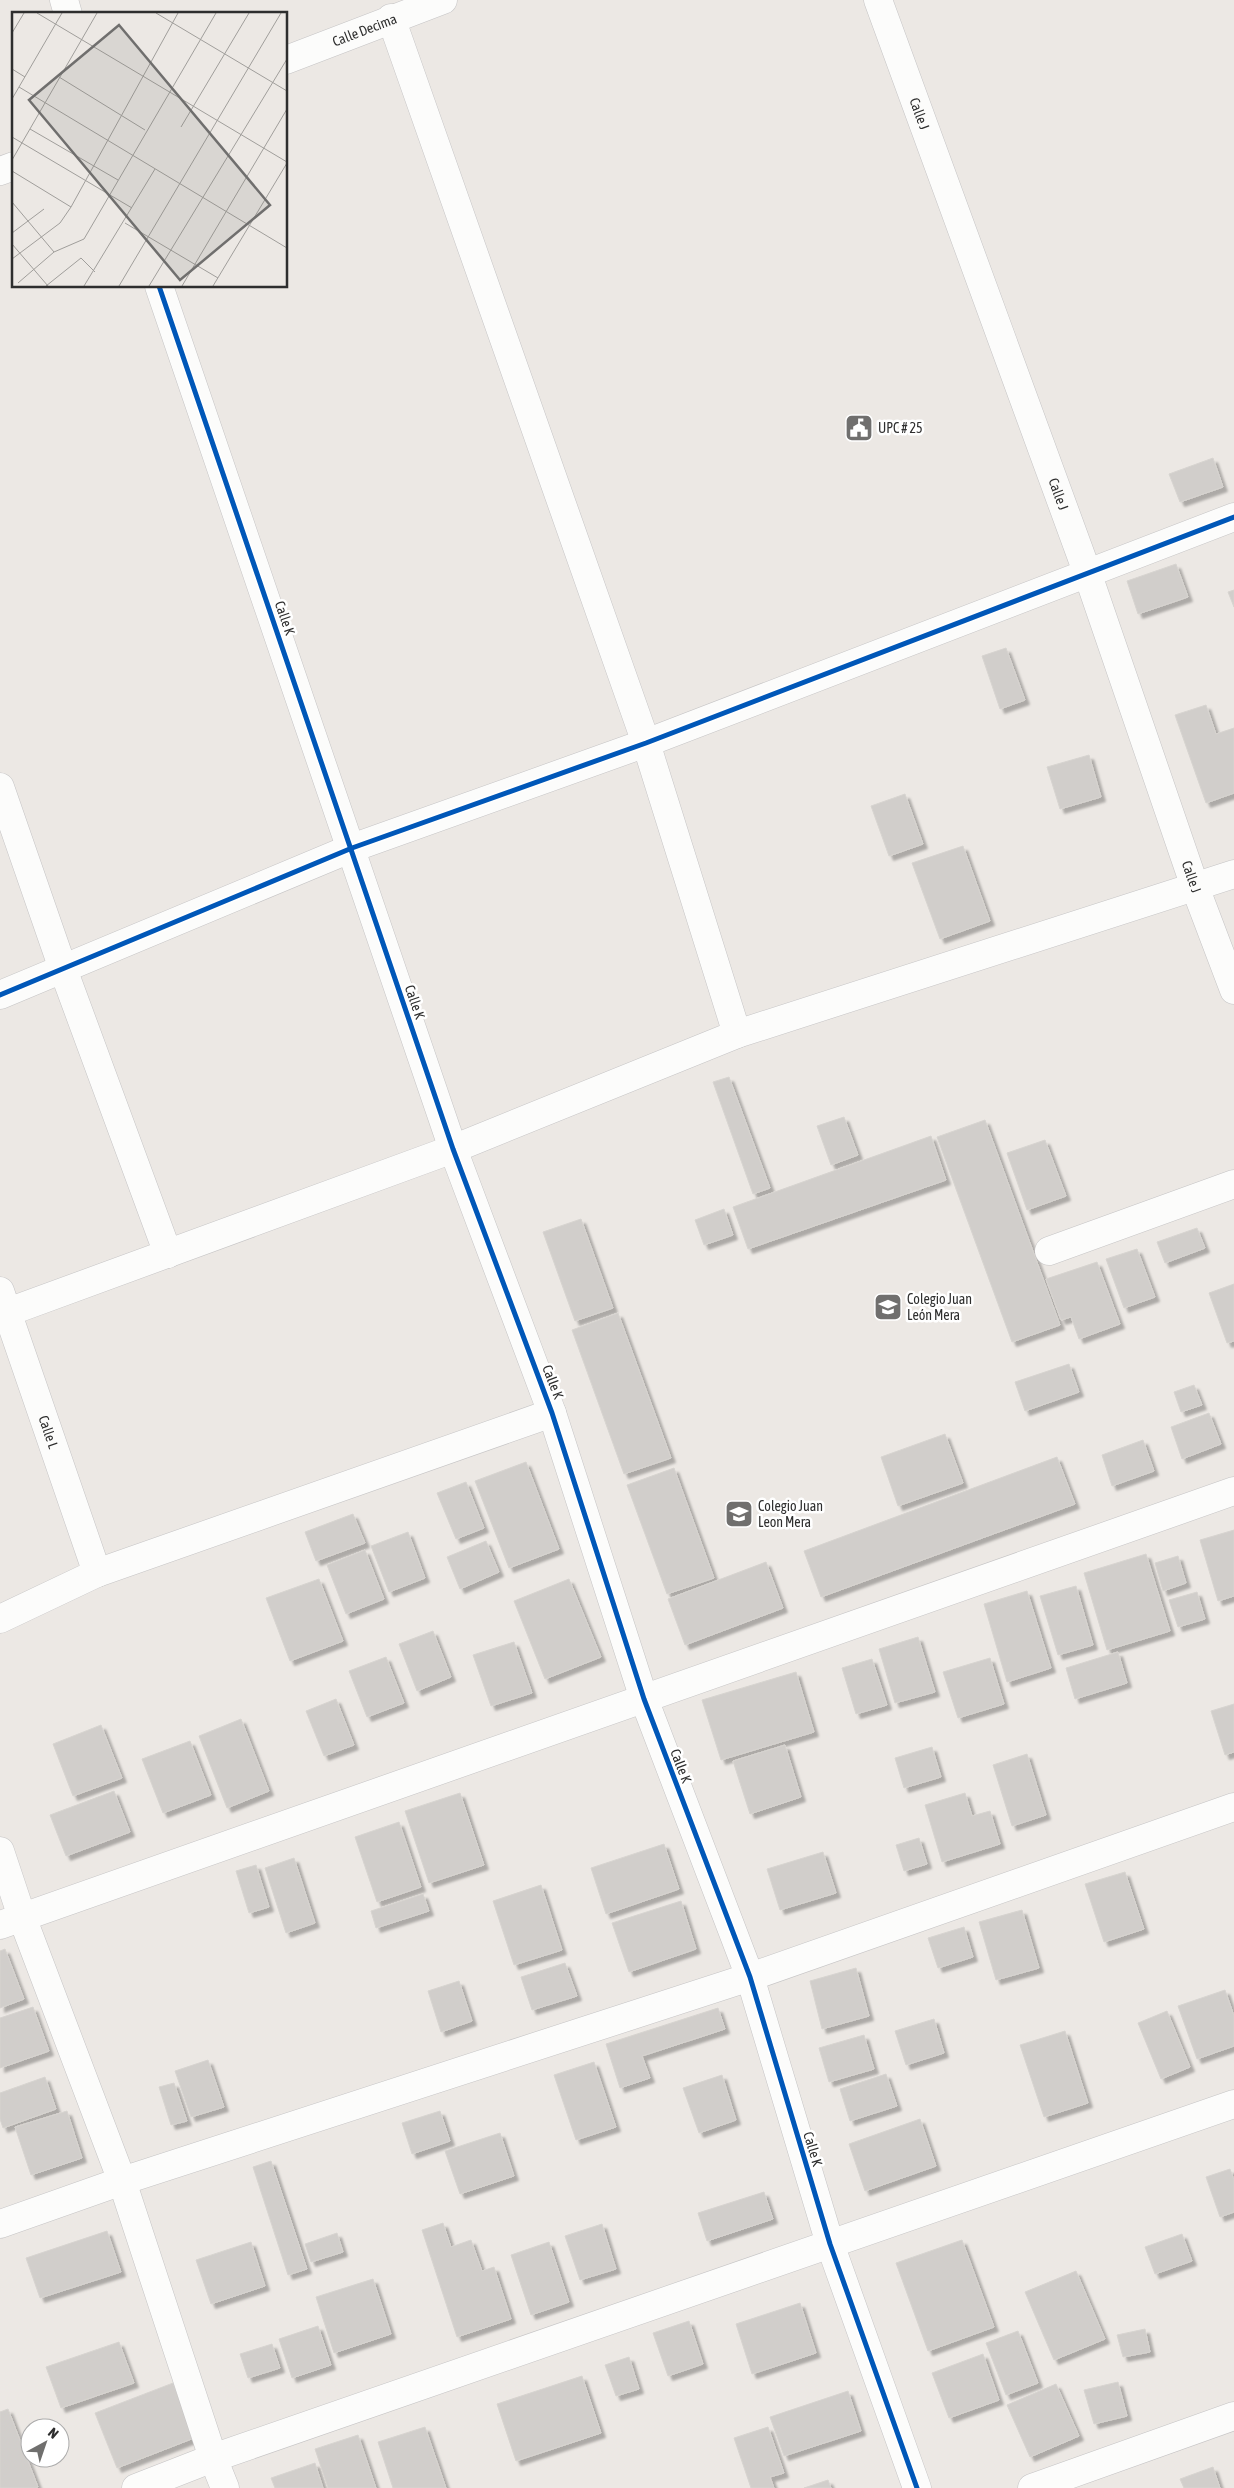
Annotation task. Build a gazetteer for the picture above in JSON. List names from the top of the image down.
{
  "streets": {
    "street": [
      "Calle Decima",
      "Calle J",
      "Calle K",
      "Calle L"
    ]
  },
  "places": {
    "public building": ["UPC # 25"],
    "school or university": ["Colegio Juan León Mera", "Colegio Juan Leon Mera"]
  },
  "north": "top right"
}
